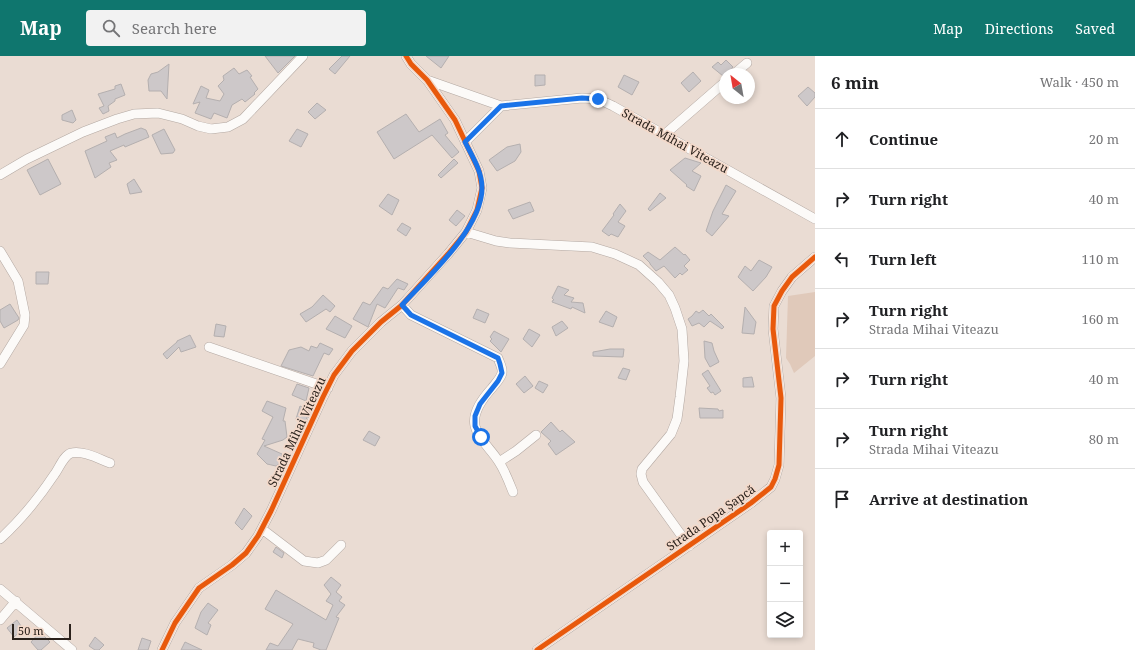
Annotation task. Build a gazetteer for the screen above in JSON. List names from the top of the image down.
{
  "streets": {
    "street": ["Strada Mihai Viteazu", "Strada Popa Șapcă"]
  },
  "scale_bar": "50 m",
  "north": "top left",
  "page": {
    "header": "Map",
    "search": "Search here",
    "nav": ["Map", "Directions", "Saved"],
    "heading": ["6 min", "Walk · 450 m"],
    "list": [
      ["Continue", "20 m"],
      ["Turn right", "40 m"],
      ["Turn left", "110 m"],
      ["Turn right", "Strada Mihai Viteazu", "160 m"],
      ["Turn right", "40 m"],
      ["Turn right", "Strada Mihai Viteazu", "80 m"],
      "Arrive at destination"
    ],
    "map_buttons": ["+", "−"],
    "scale": "50 m"
  }
}
